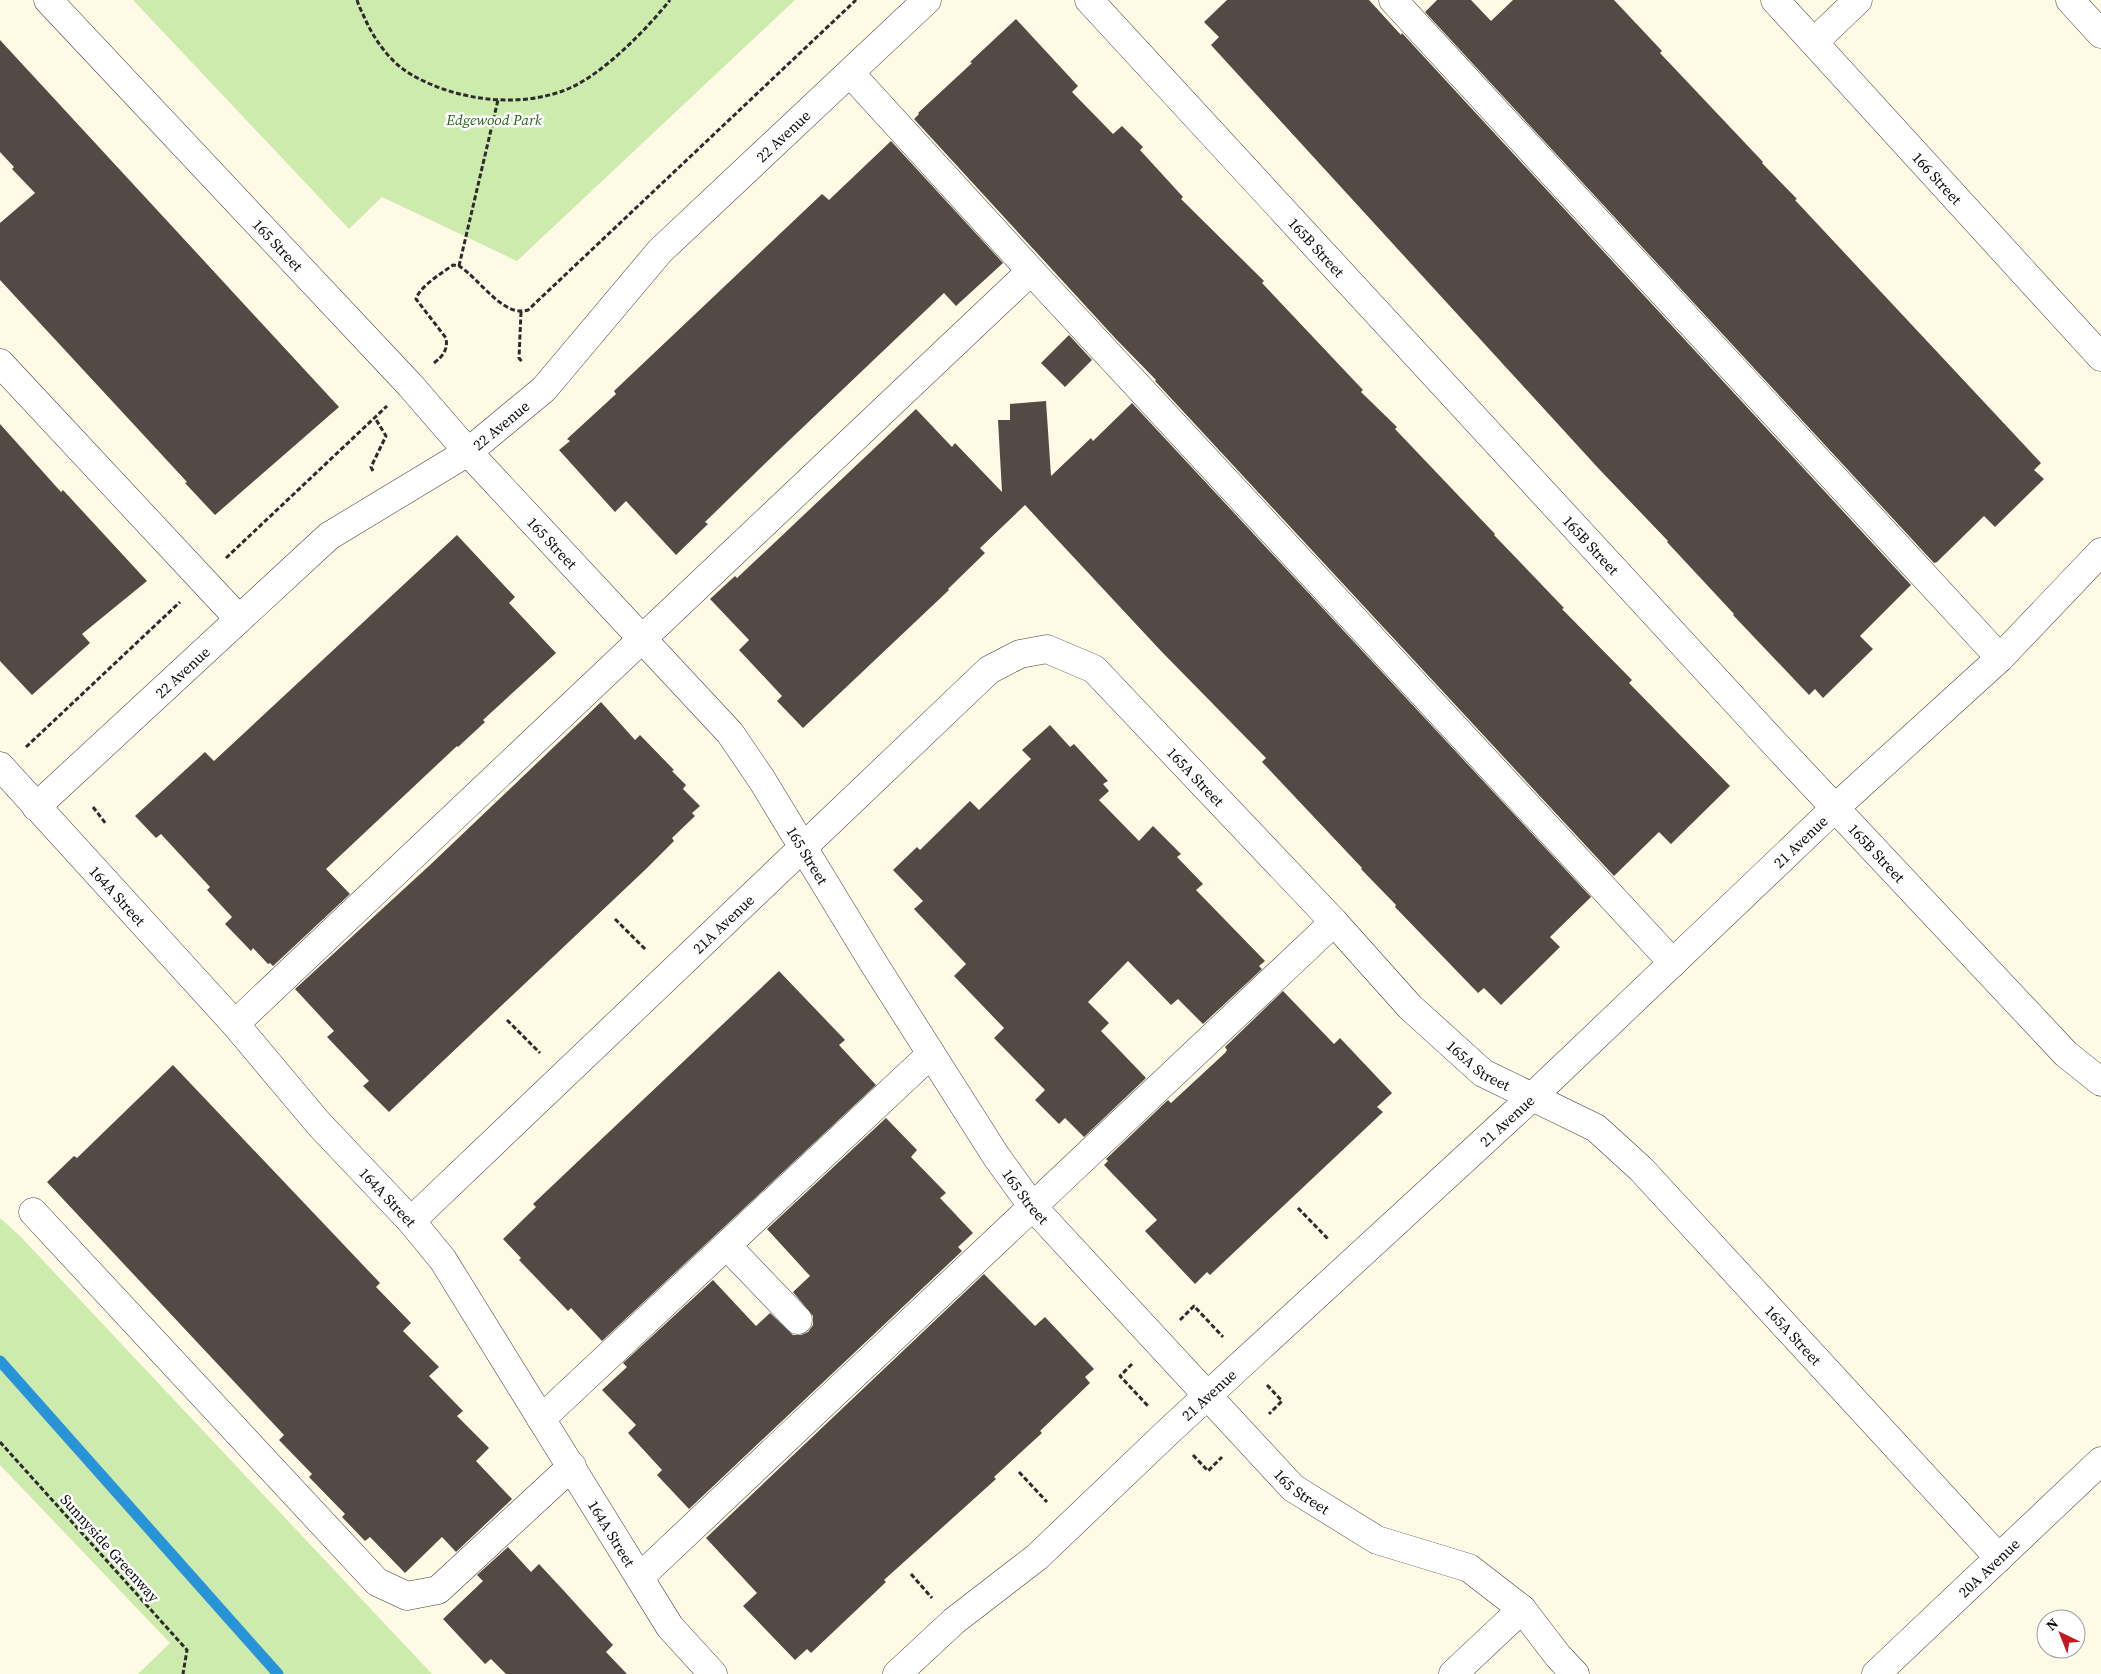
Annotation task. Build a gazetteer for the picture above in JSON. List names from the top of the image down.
{
  "streets": {
    "street": [
      "22 Avenue",
      "166 Street",
      "165 Street",
      "165B Street",
      "165A Street",
      "21 Avenue",
      "164A Street",
      "21A Avenue",
      "20A Avenue"
    ],
    "path": ["Sunnyside Greenway"]
  },
  "crossings": [
    ["22 Avenue", "165 Street"],
    ["22 Avenue", "164A Street"],
    ["165 Street", "21 Avenue"],
    ["165 Street", "21A Avenue"],
    ["165B Street", "21 Avenue"],
    ["165A Street", "21 Avenue"],
    ["165A Street", "21A Avenue"],
    ["165A Street", "20A Avenue"],
    ["164A Street", "21A Avenue"]
  ],
  "parks": ["Edgewood Park"],
  "north": "top left"
}
